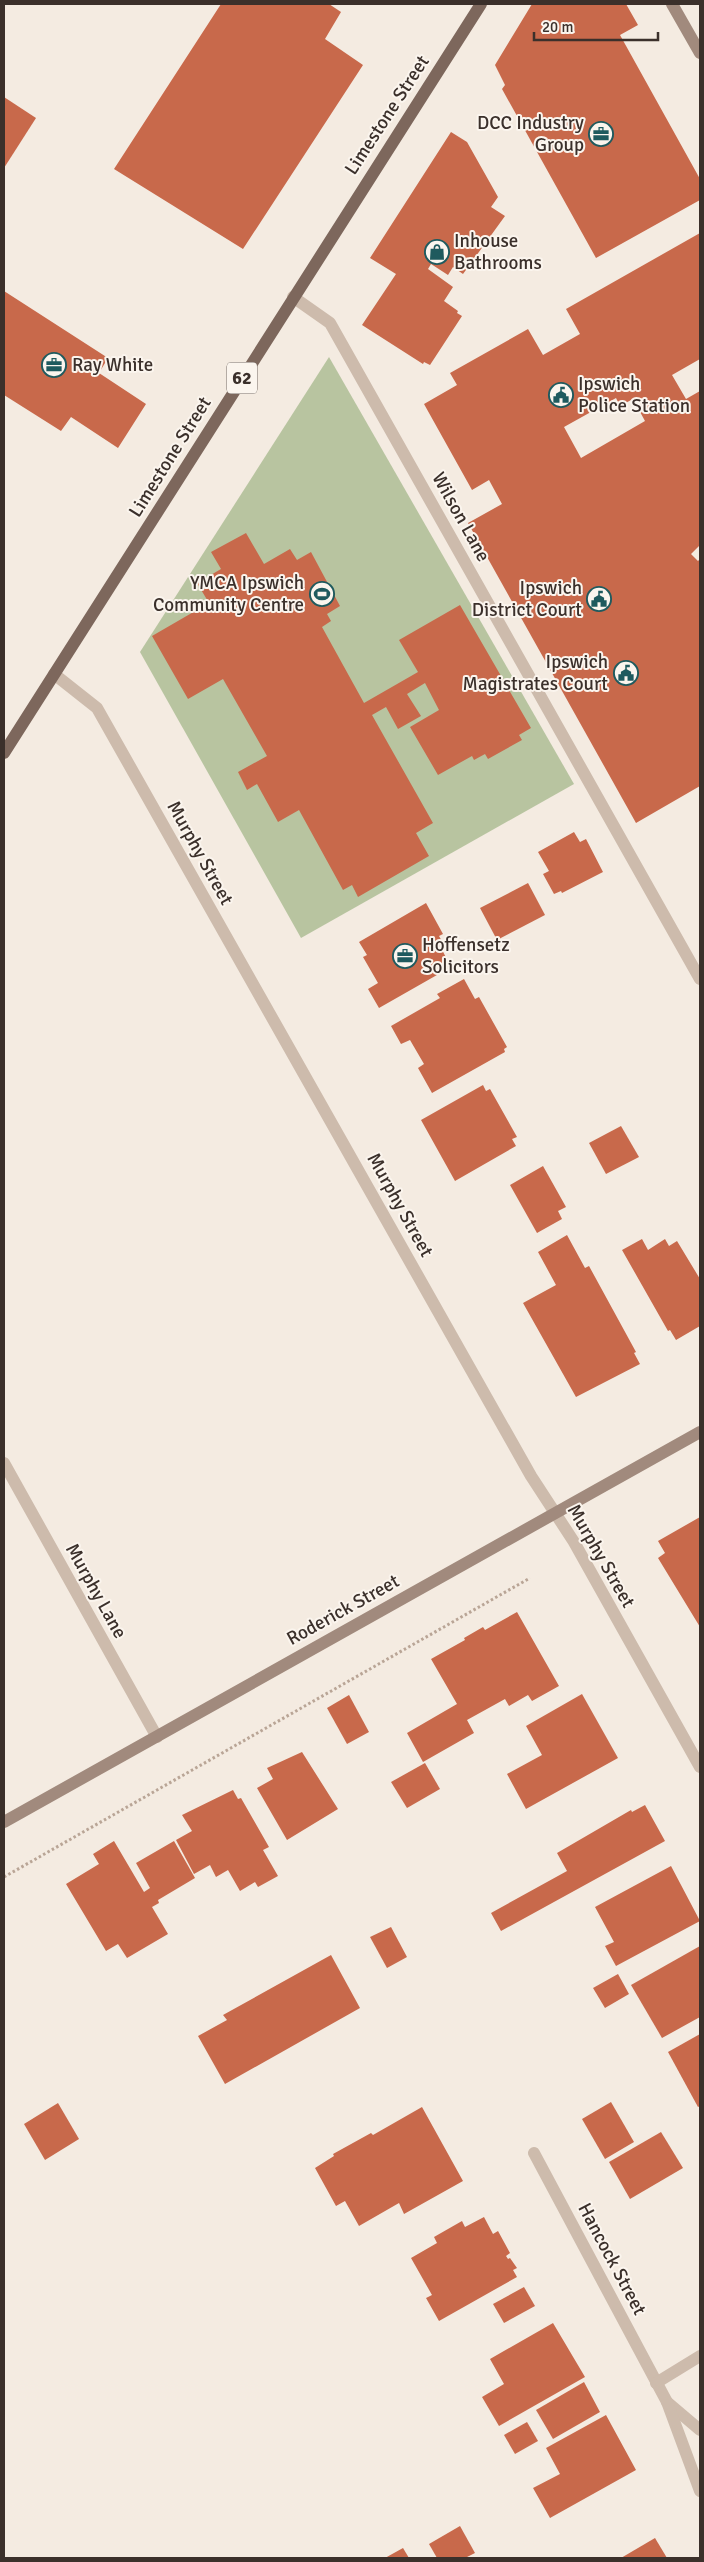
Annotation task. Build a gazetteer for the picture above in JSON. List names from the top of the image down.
{
  "streets": {
    "main road": ["Limestone Street", "62"],
    "street": [
      "Wilson Lane",
      "Murphy Street",
      "Murphy Lane",
      "Roderick Street",
      "Hancock Street"
    ]
  },
  "crossings": [
    ["Limestone Street", "Wilson Lane"],
    ["Limestone Street", "Murphy Street"],
    ["Murphy Street", "Roderick Street"],
    ["Murphy Lane", "Roderick Street"]
  ],
  "places": {
    "office": ["DCC Industry Group", "Ray White", "Hoffensetz Solicitors"],
    "shop": ["Inhouse Bathrooms"],
    "public building": ["Ipswich Police Station", "Ipswich District Court", "Ipswich Magistrates Court"],
    "sports": ["YMCA Ipswich Community Centre"]
  },
  "scale_bar": "20 m"
}
